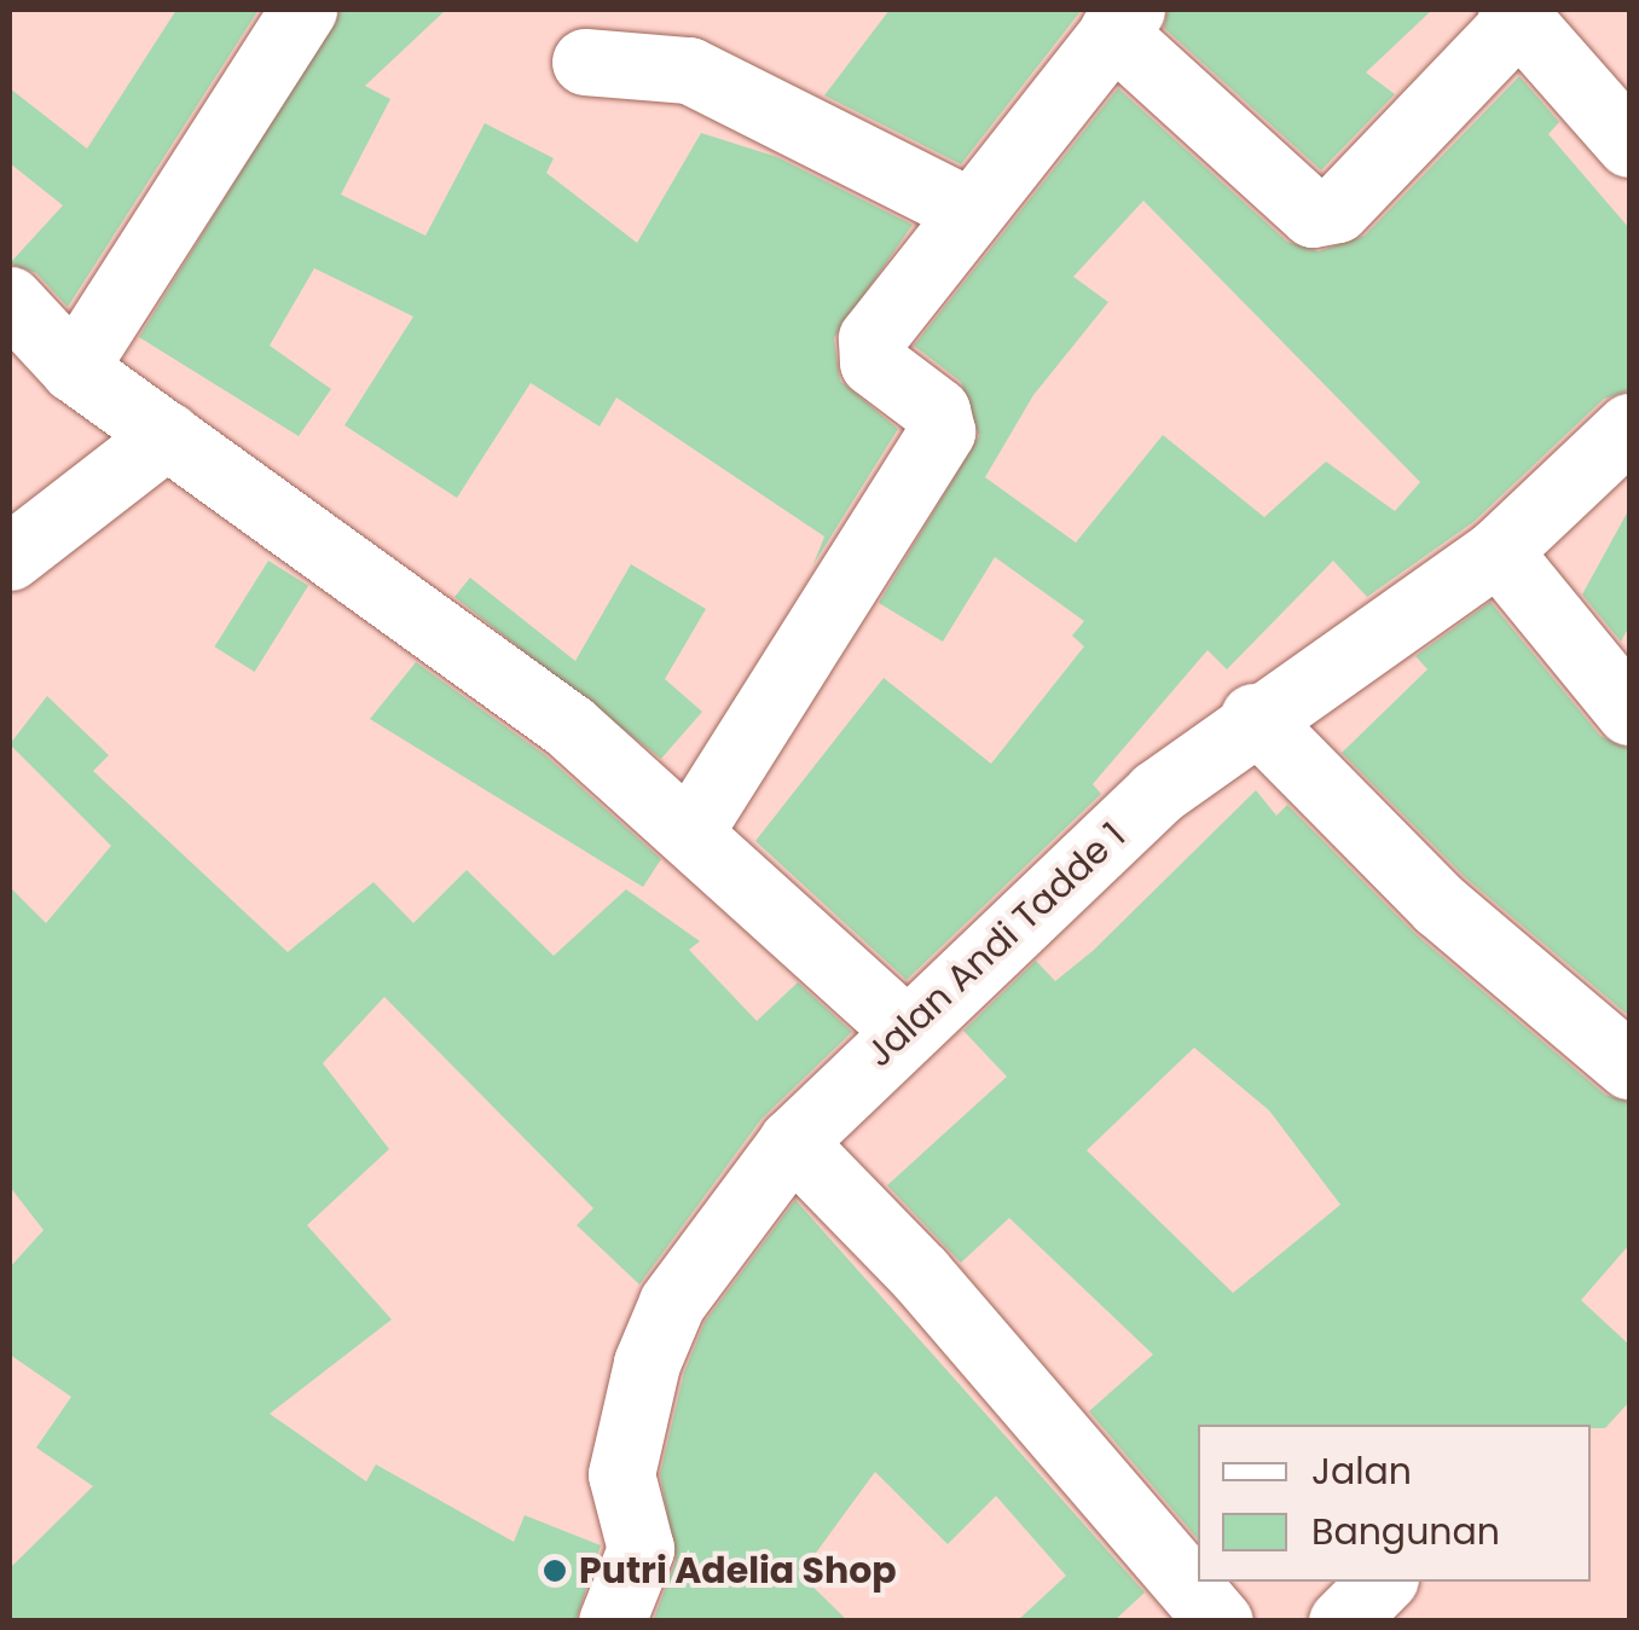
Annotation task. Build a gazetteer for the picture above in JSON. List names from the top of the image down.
{
  "streets": {
    "street": ["Jalan Andi Tadde 1"]
  },
  "places": ["Putri Adelia Shop"],
  "legend": ["Jalan", "Bangunan"]
}
